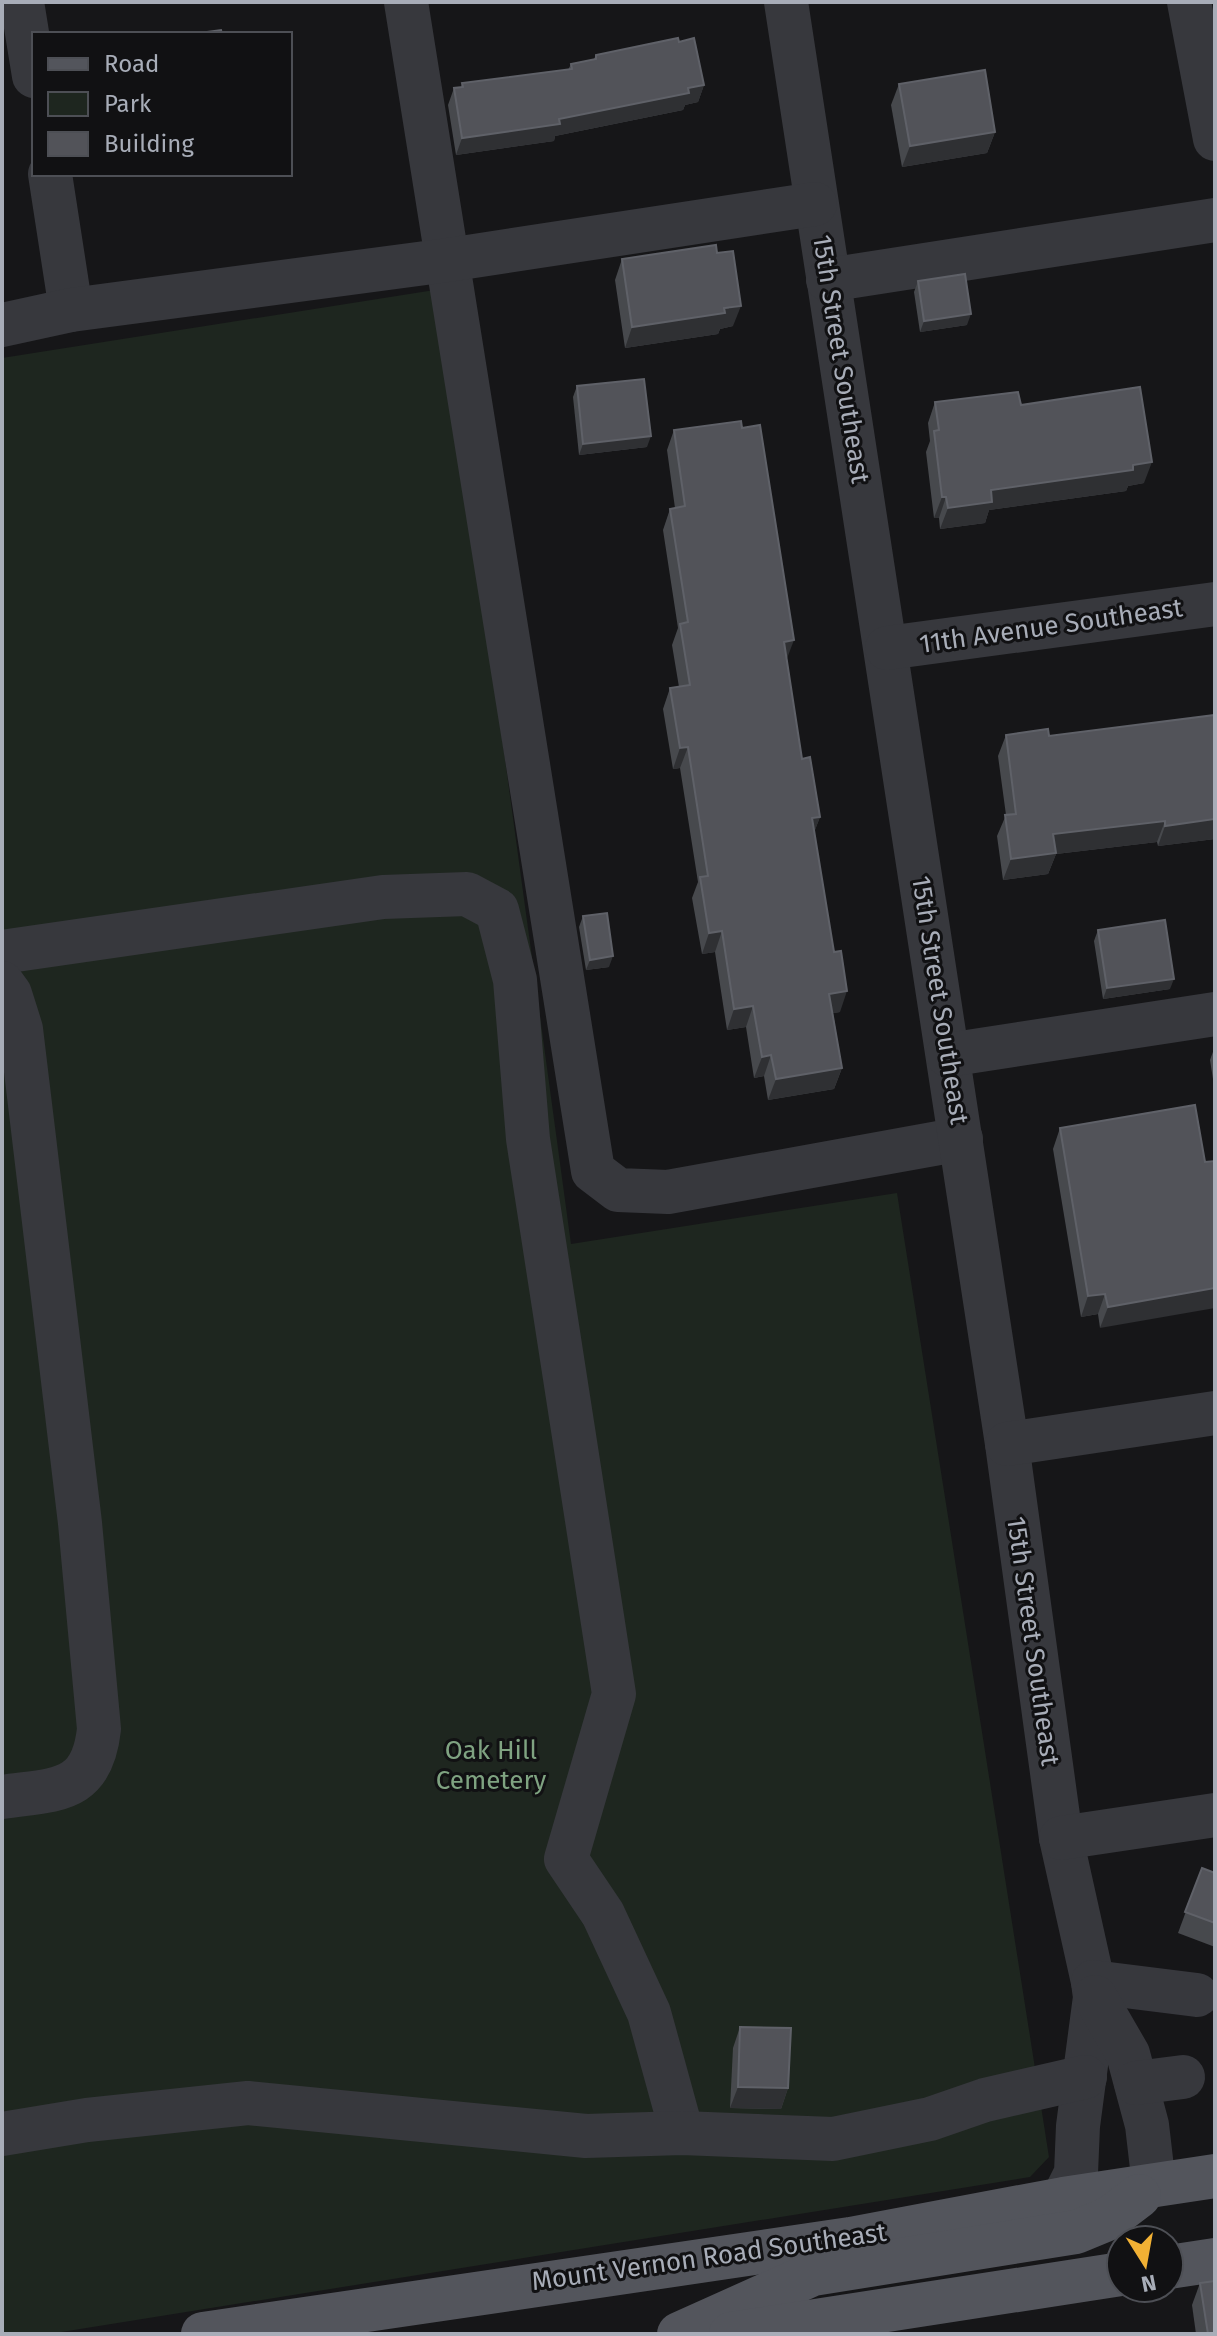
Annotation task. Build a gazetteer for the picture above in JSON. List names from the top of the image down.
{
  "streets": {
    "main road": ["Mount Vernon Road Southeast"],
    "street": ["15th Street Southeast", "11th Avenue Southeast"]
  },
  "crossings": [
    ["15th Street Southeast", "11th Avenue Southeast"],
    ["15th Street Southeast", "Mount Vernon Road Southeast"]
  ],
  "parks": ["Oak Hill Cemetery"],
  "legend": ["Road", "Park", "Building"],
  "north": "bottom"
}
